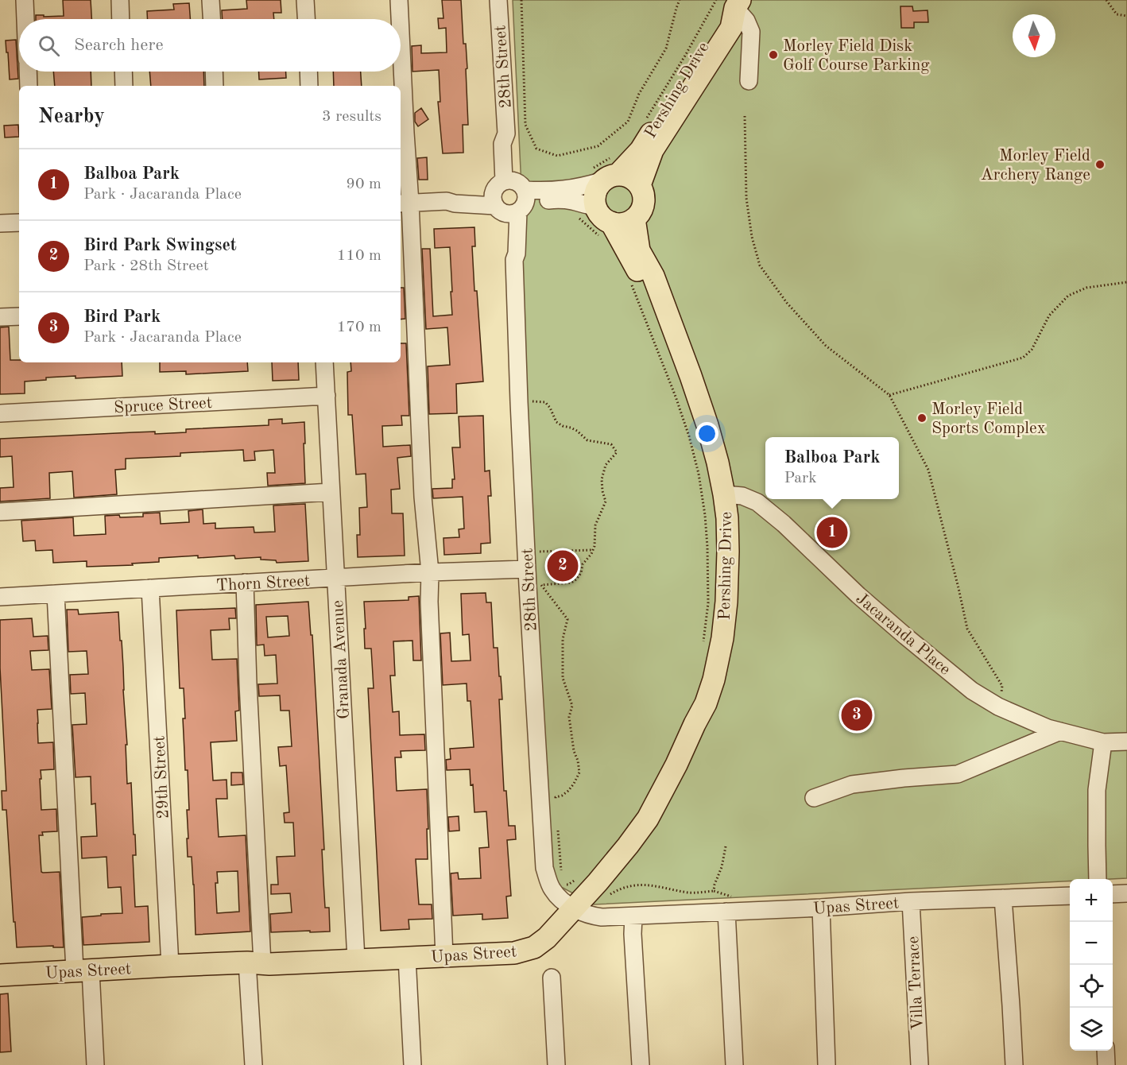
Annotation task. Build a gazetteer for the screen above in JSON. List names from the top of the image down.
{
  "streets": {
    "main road": ["Pershing Drive", "Upas Street"],
    "street": [
      "28th Street",
      "Spruce Street",
      "Thorn Street",
      "Jacaranda Place",
      "Granada Avenue",
      "29th Street",
      "Villa Terrace"
    ]
  },
  "crossings": [
    ["28th Street", "Pershing Drive"],
    ["28th Street", "Thorn Street"],
    ["28th Street", "Upas Street"],
    ["Pershing Drive", "Jacaranda Place"],
    ["Pershing Drive", "Upas Street"],
    ["Spruce Street", "Granada Avenue"],
    ["Thorn Street", "Granada Avenue"],
    ["Thorn Street", "29th Street"],
    ["Granada Avenue", "Upas Street"],
    ["29th Street", "Upas Street"],
    ["Upas Street", "Villa Terrace"]
  ],
  "places": ["Morley Field Disk Golf Course Parking", "Morley Field Archery Range", "Morley Field Sports Complex"],
  "north": "bottom",
  "page": {
    "search": "Search here",
    "heading": ["Nearby", "3 results"],
    "list": [
      {
        "mark": "1",
        "name": "Balboa Park",
        "note": "Park · Jacaranda Place",
        "value": "90 m"
      },
      {
        "mark": "2",
        "name": "Bird Park Swingset",
        "note": "Park · 28th Street",
        "value": "110 m"
      },
      {
        "mark": "3",
        "name": "Bird Park",
        "note": "Park · Jacaranda Place",
        "value": "170 m"
      }
    ],
    "popup": ["Balboa Park", "Park"],
    "pins": ["1", "2", "3"],
    "map_buttons": ["+", "−"]
  }
}
